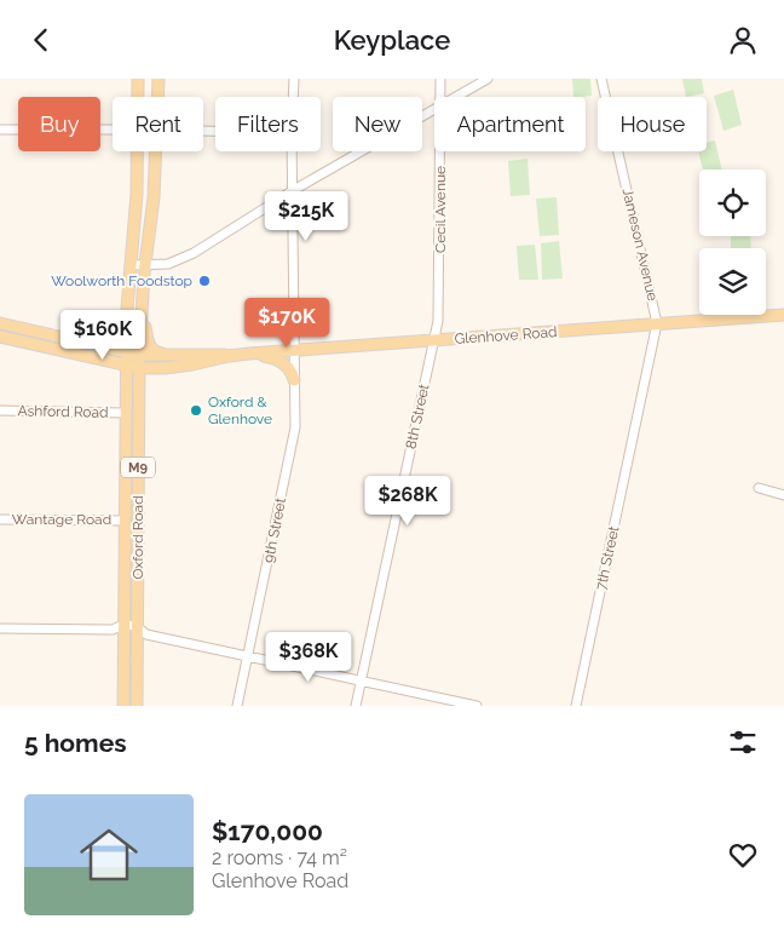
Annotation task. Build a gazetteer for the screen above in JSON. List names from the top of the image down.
{
  "streets": {
    "main road": ["Glenhove Road", "M9", "Oxford Road"],
    "street": [
      "Cecil Avenue",
      "Jameson Avenue",
      "Ashford Road",
      "8th Street",
      "Wantage Road",
      "9th Street",
      "7th Street"
    ]
  },
  "crossings": [
    ["Cecil Avenue", "Glenhove Road"],
    ["Cecil Avenue", "8th Street"],
    ["Jameson Avenue", "Glenhove Road"],
    ["Jameson Avenue", "7th Street"],
    ["Glenhove Road", "8th Street"],
    ["Glenhove Road", "9th Street"],
    ["Glenhove Road", "Oxford Road"],
    ["Ashford Road", "Oxford Road"],
    ["Wantage Road", "Oxford Road"]
  ],
  "places": ["Woolworth Foodstop", "Oxford & Glenhove"],
  "page": {
    "header": "Keyplace",
    "chip": [
      "Buy",
      "Rent",
      "Filters",
      "New",
      "Apartment",
      "House"
    ],
    "price": [
      "$215K",
      "$170K",
      "$160K",
      "$268K",
      "$368K"
    ],
    "heading": "5 homes",
    "list": [
      {
        "name": "$170,000",
        "note": "2 rooms · 74 m² · Glenhove Road"
      }
    ]
  }
}
